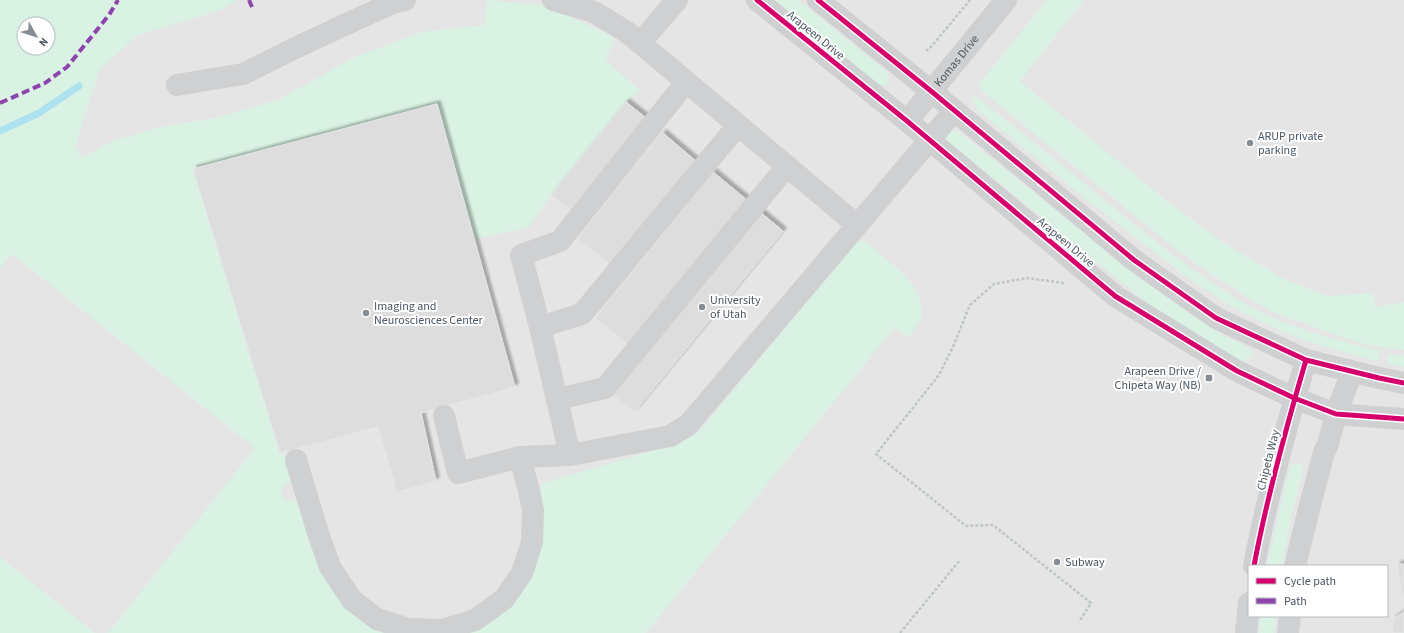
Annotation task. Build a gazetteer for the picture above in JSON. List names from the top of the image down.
{
  "streets": {
    "street": ["Arapeen Drive", "Komas Drive", "Chipeta Way"]
  },
  "crossings": [
    ["Arapeen Drive", "Komas Drive"],
    ["Arapeen Drive", "Chipeta Way"]
  ],
  "places": {
    "other": [
      "ARUP private parking",
      "University of Utah",
      "Imaging and Neurosciences Center",
      "Subway"
    ],
    "transit": ["Arapeen Drive / Chipeta Way (NB)"]
  },
  "legend": ["Cycle path", "Path"],
  "north": "bottom right"
}
